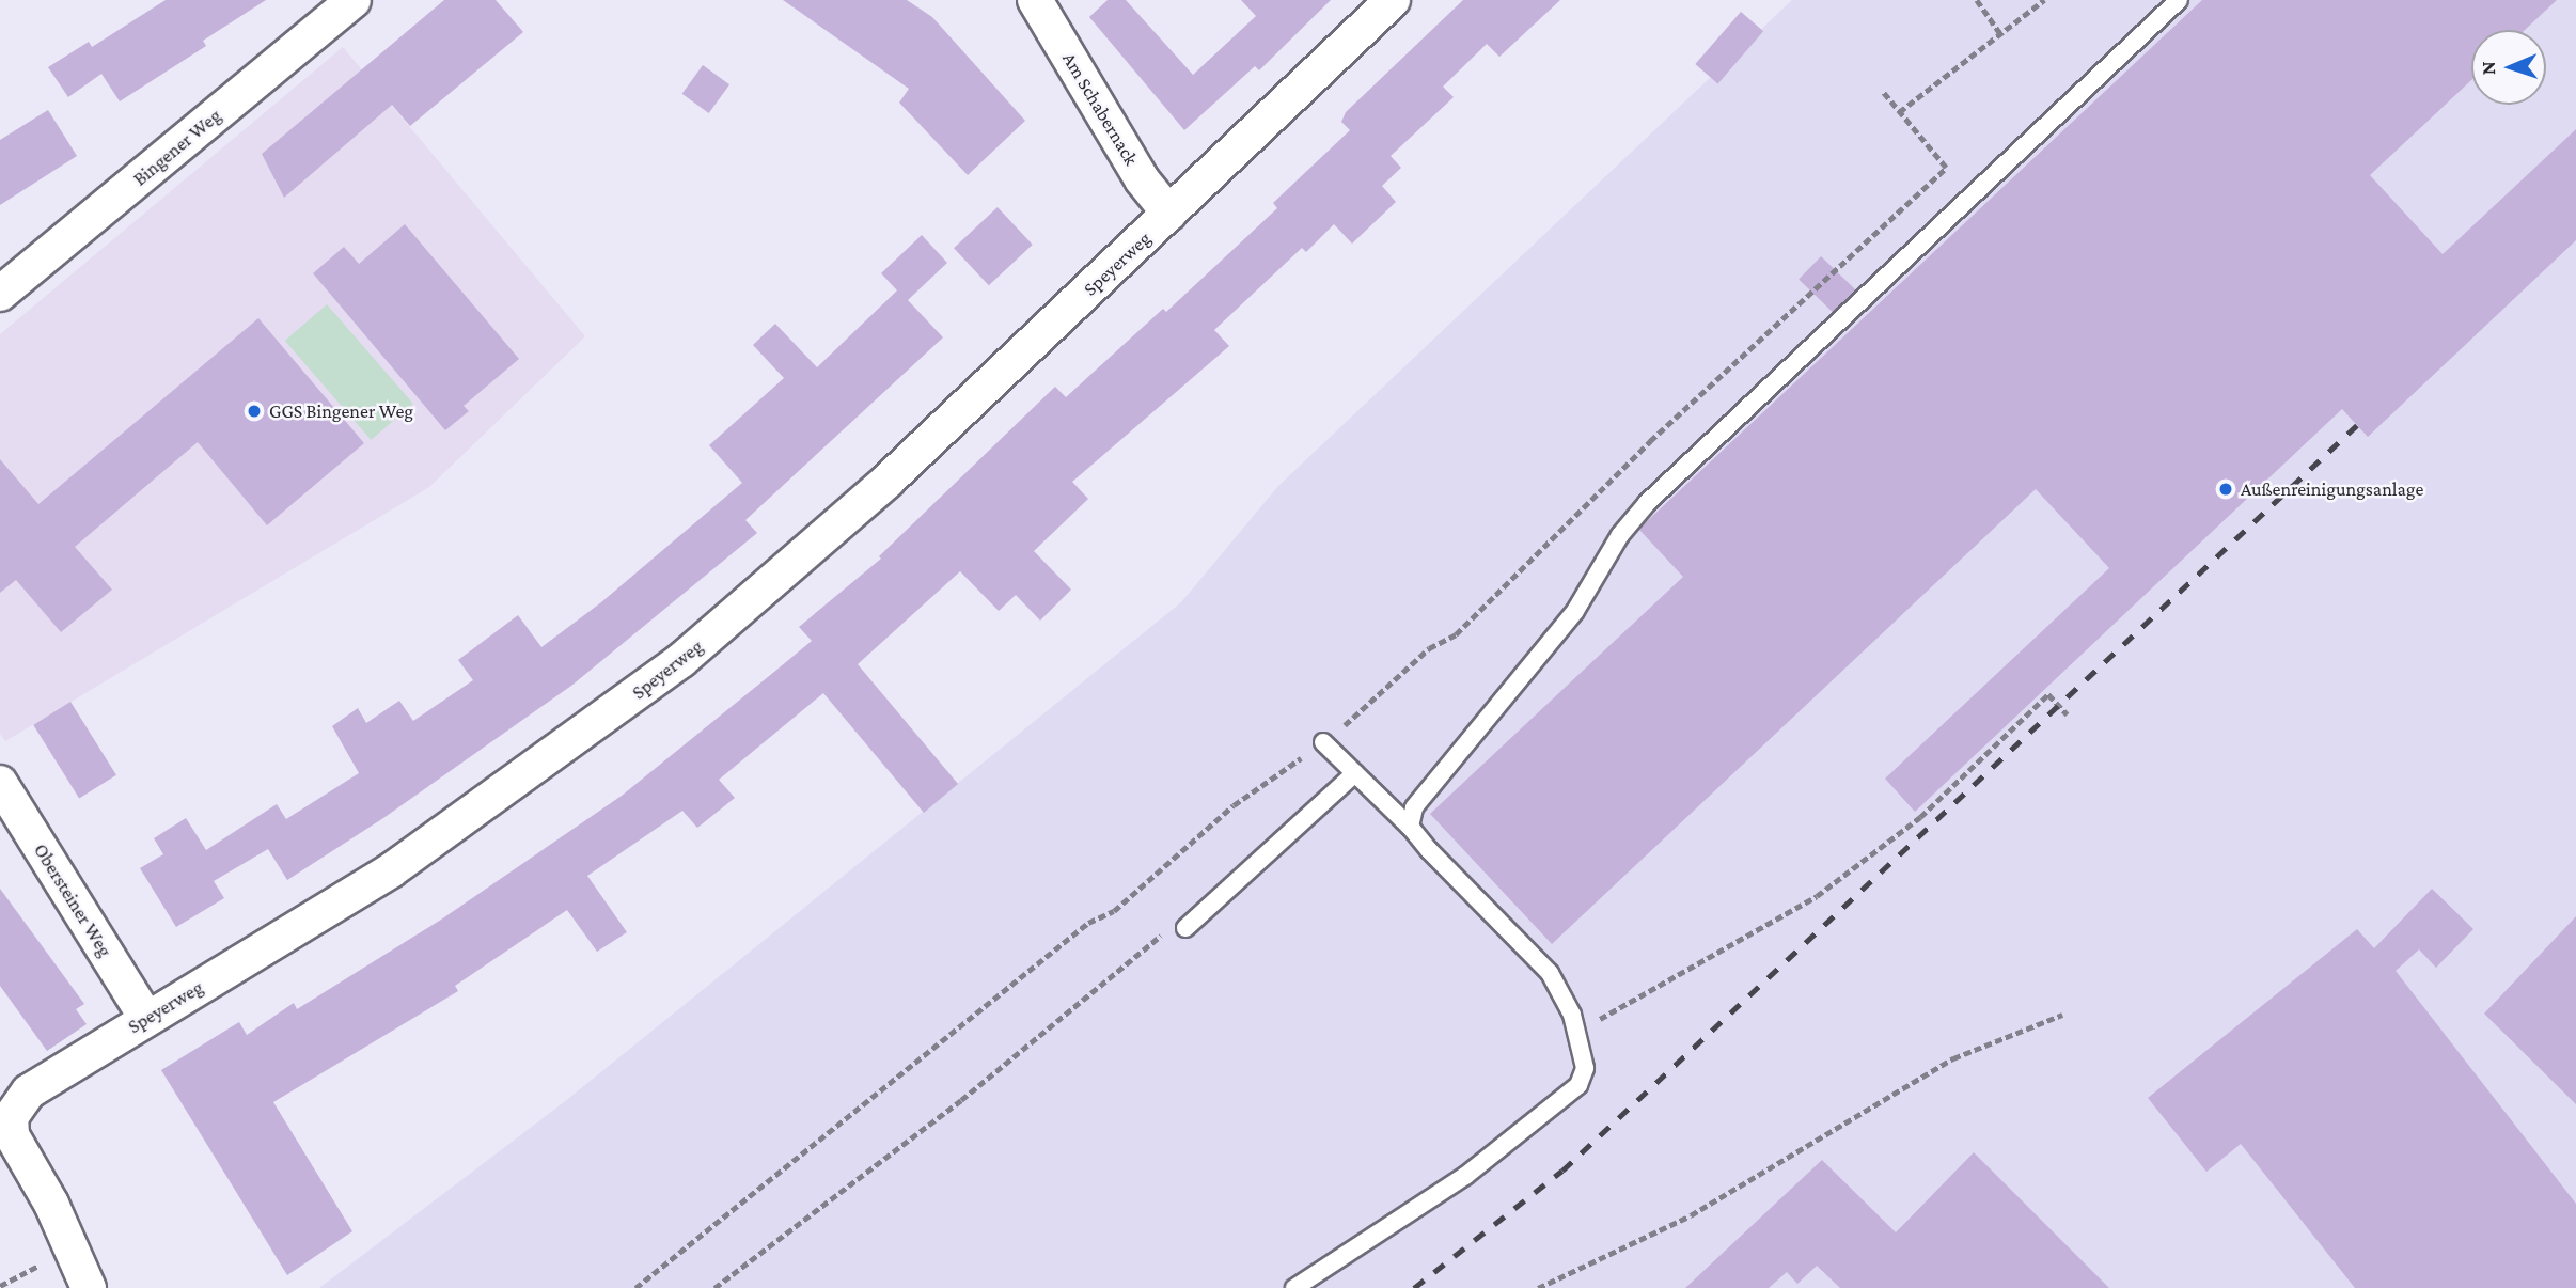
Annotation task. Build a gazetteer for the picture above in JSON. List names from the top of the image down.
{
  "streets": {
    "street": [
      "Am Schabernack",
      "Bingener Weg",
      "Speyerweg",
      "Obersteiner Weg"
    ]
  },
  "crossings": [
    ["Am Schabernack", "Speyerweg"],
    ["Speyerweg", "Obersteiner Weg"]
  ],
  "places": ["GGS Bingener Weg", "Außenreinigungsanlage"],
  "north": "left"
}
